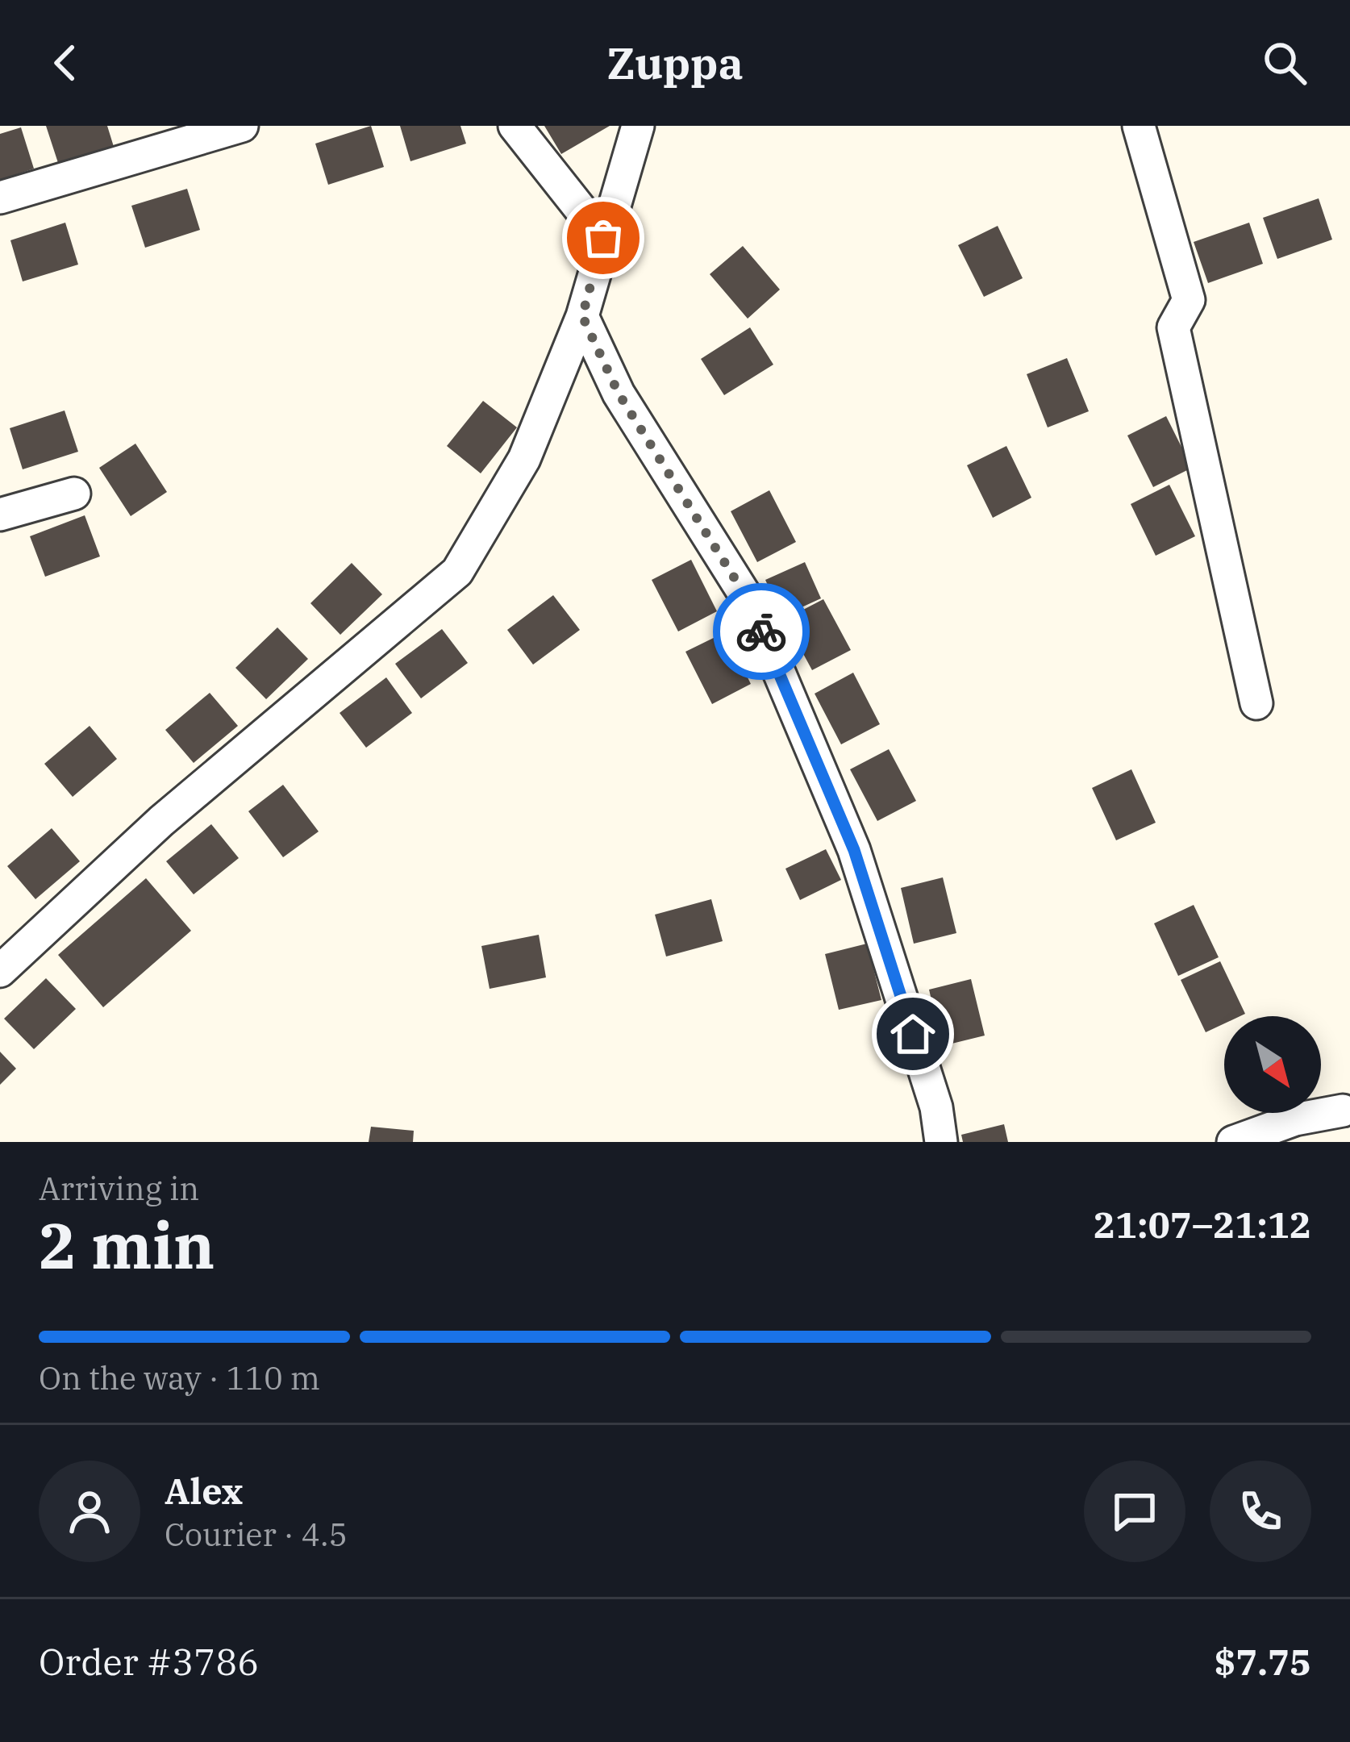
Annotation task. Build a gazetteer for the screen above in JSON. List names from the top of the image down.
{
  "north": "bottom right",
  "page": {
    "header": "Zuppa",
    "heading": ["2 min", "Arriving in", "21:07–21:12"],
    "panel": [
      "Alex",
      "Courier · 4.5",
      "Order #3786",
      "$7.75"
    ],
    "bar": "On the way · 110 m"
  }
}
